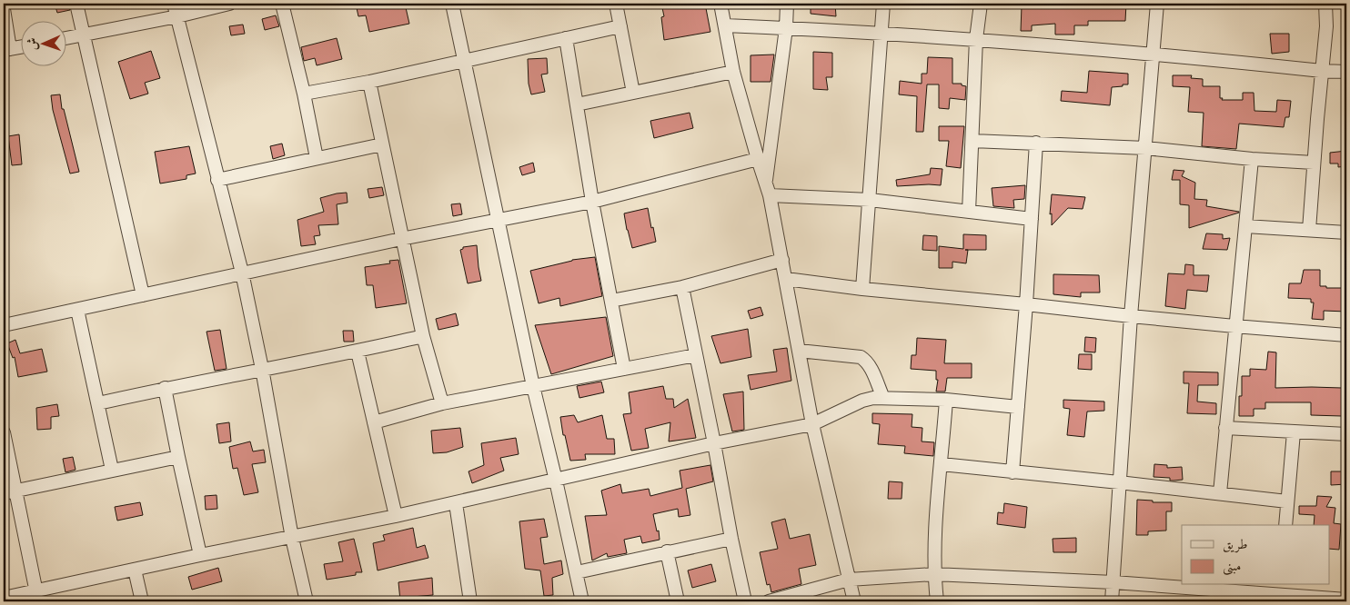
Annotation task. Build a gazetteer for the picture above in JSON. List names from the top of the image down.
{
  "legend": ["طريق", "مبنى"],
  "north": "left"
}
